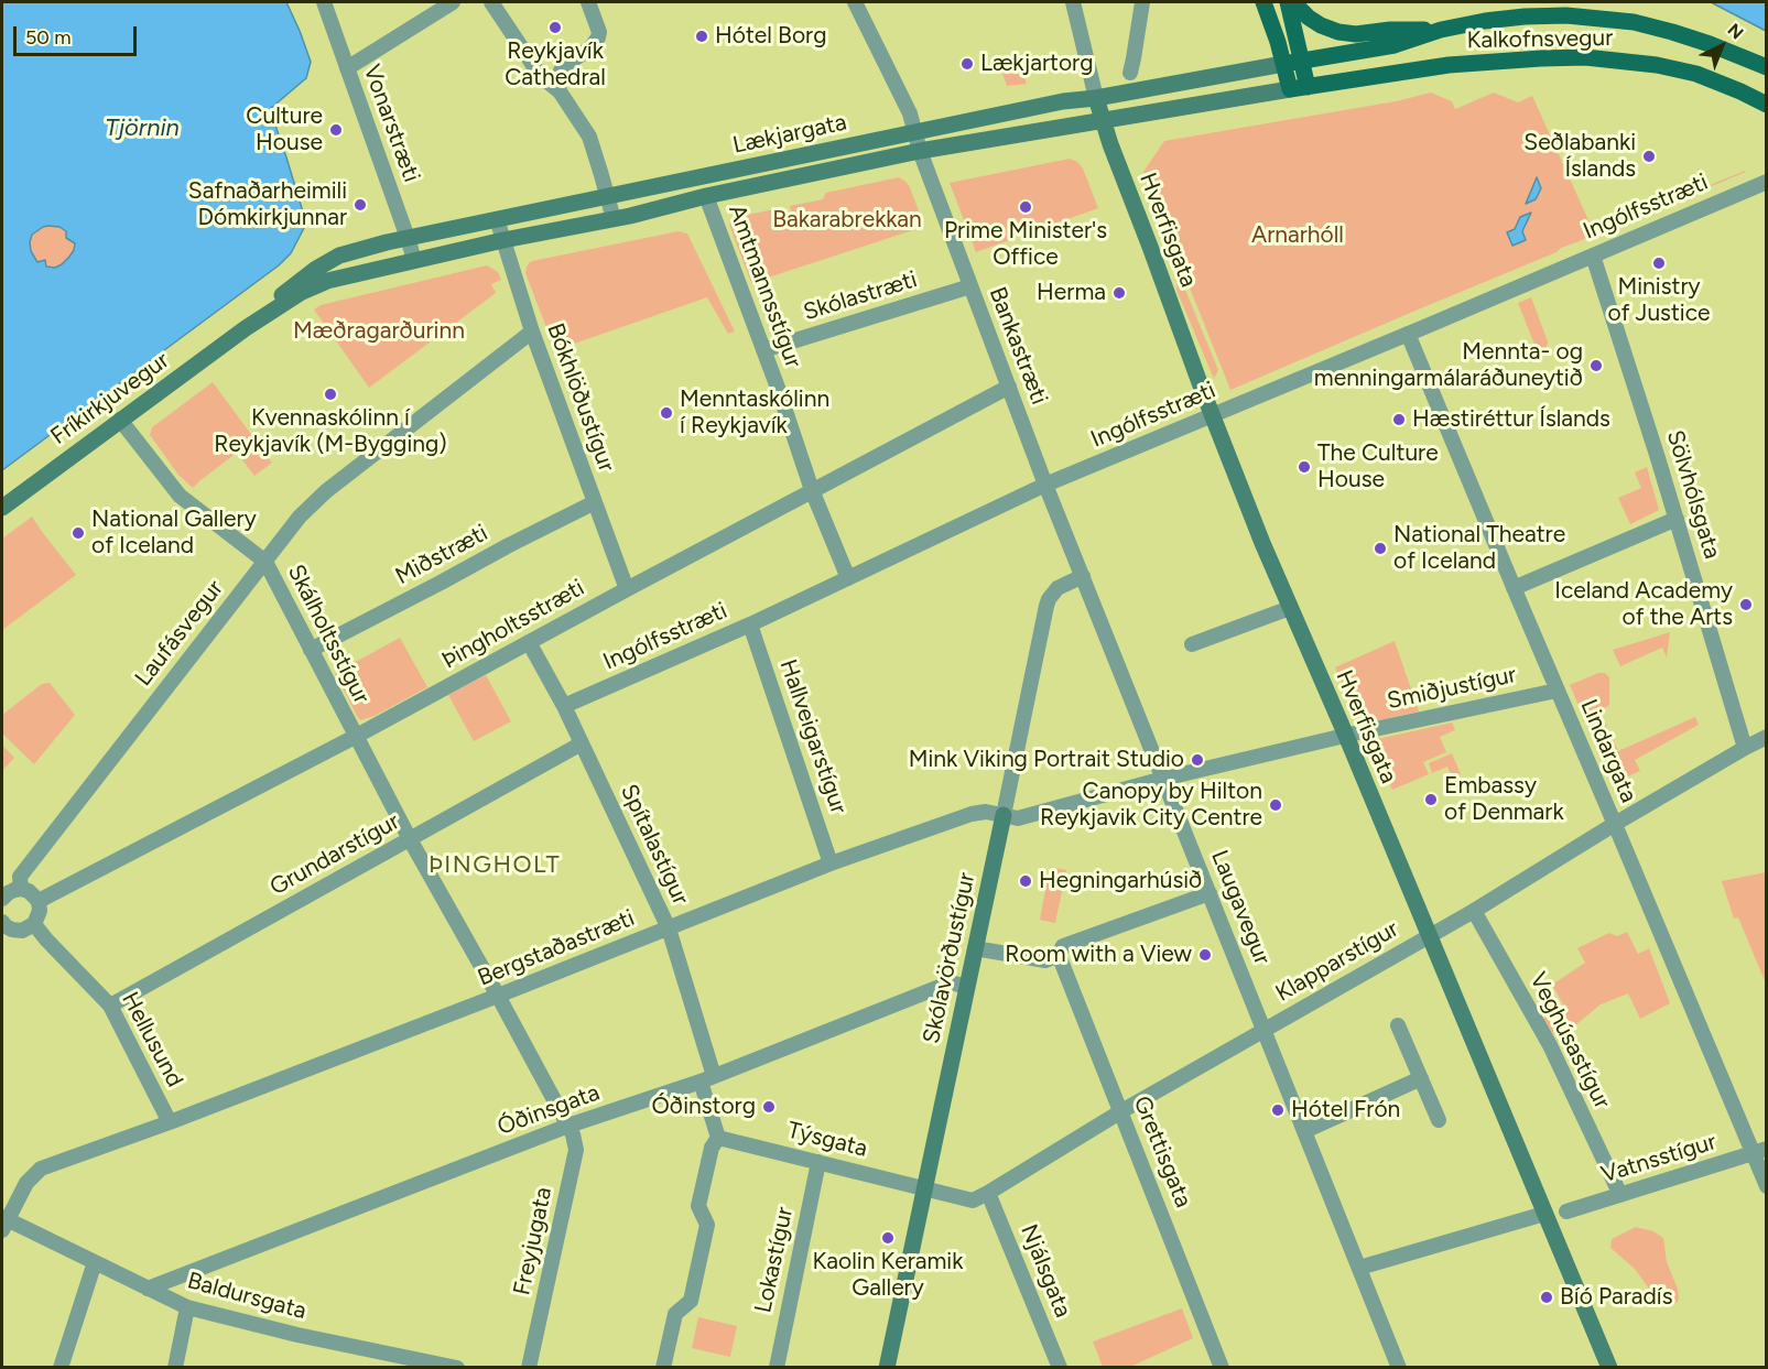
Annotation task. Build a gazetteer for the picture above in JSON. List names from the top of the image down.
{
  "streets": {
    "main road": [
      "Kalkofnsvegur",
      "Lækjargata",
      "Hverfisgata",
      "Fríkirkjuvegur",
      "Skólavörðustígur"
    ],
    "street": [
      "Vonarstræti",
      "Ingólfsstræti",
      "Amtmannsstígur",
      "Skólastræti",
      "Bankastræti",
      "Bókhlöðustígur",
      "Sölvhólsgata",
      "Miðstræti",
      "Þingholtsstræti",
      "Laufásvegur",
      "Skálholtsstígur",
      "Smiðjustígur",
      "Hallveigarstígur",
      "Lindargata",
      "Spítalastígur",
      "Grundarstígur",
      "Laugavegur",
      "Bergstaðastræti",
      "Klapparstígur",
      "Hellusund",
      "Veghúsastígur",
      "Óðinsgata",
      "Týsgata",
      "Grettisgata",
      "Vatnsstígur",
      "Freyjugata",
      "Lokastígur",
      "Njálsgata",
      "Baldursgata"
    ]
  },
  "crossings": [
    ["Kalkofnsvegur", "Lækjargata"],
    ["Vonarstræti", "Lækjargata"],
    ["Lækjargata", "Hverfisgata"],
    ["Lækjargata", "Amtmannsstígur"],
    ["Lækjargata", "Bankastræti"],
    ["Lækjargata", "Bókhlöðustígur"],
    ["Lækjargata", "Fríkirkjuvegur"],
    ["Ingólfsstræti", "Hverfisgata"],
    ["Ingólfsstræti", "Amtmannsstígur"],
    ["Ingólfsstræti", "Bankastræti"],
    ["Ingólfsstræti", "Sölvhólsgata"],
    ["Ingólfsstræti", "Hallveigarstígur"],
    ["Ingólfsstræti", "Lindargata"],
    ["Ingólfsstræti", "Spítalastígur"],
    ["Hverfisgata", "Smiðjustígur"],
    ["Hverfisgata", "Klapparstígur"],
    ["Amtmannsstígur", "Skólastræti"],
    ["Amtmannsstígur", "Þingholtsstræti"],
    ["Skólastræti", "Bankastræti"],
    ["Bankastræti", "Þingholtsstræti"],
    ["Bankastræti", "Laugavegur"],
    ["Bankastræti", "Skólavörðustígur"],
    ["Bókhlöðustígur", "Miðstræti"],
    ["Bókhlöðustígur", "Þingholtsstræti"],
    ["Bókhlöðustígur", "Laufásvegur"],
    ["Fríkirkjuvegur", "Skálholtsstígur"],
    ["Sölvhólsgata", "Klapparstígur"],
    ["Miðstræti", "Skálholtsstígur"],
    ["Þingholtsstræti", "Skálholtsstígur"],
    ["Þingholtsstræti", "Spítalastígur"],
    ["Laufásvegur", "Skálholtsstígur"],
    ["Skálholtsstígur", "Grundarstígur"],
    ["Skálholtsstígur", "Bergstaðastræti"],
    ["Skálholtsstígur", "Freyjugata"],
    ["Smiðjustígur", "Lindargata"],
    ["Smiðjustígur", "Laugavegur"],
    ["Smiðjustígur", "Bergstaðastræti"],
    ["Hallveigarstígur", "Bergstaðastræti"],
    ["Lindargata", "Klapparstígur"],
    ["Lindargata", "Vatnsstígur"],
    ["Spítalastígur", "Grundarstígur"],
    ["Spítalastígur", "Bergstaðastræti"],
    ["Spítalastígur", "Óðinsgata"],
    ["Spítalastígur", "Týsgata"],
    ["Grundarstígur", "Hellusund"],
    ["Laugavegur", "Bergstaðastræti"],
    ["Laugavegur", "Skólavörðustígur"],
    ["Laugavegur", "Klapparstígur"],
    ["Bergstaðastræti", "Skólavörðustígur"],
    ["Bergstaðastræti", "Hellusund"],
    ["Bergstaðastræti", "Freyjugata"],
    ["Bergstaðastræti", "Baldursgata"],
    ["Skólavörðustígur", "Klapparstígur"],
    ["Skólavörðustígur", "Óðinsgata"],
    ["Skólavörðustígur", "Týsgata"],
    ["Klapparstígur", "Veghúsastígur"],
    ["Klapparstígur", "Týsgata"],
    ["Klapparstígur", "Grettisgata"],
    ["Klapparstígur", "Njálsgata"],
    ["Veghúsastígur", "Vatnsstígur"],
    ["Óðinsgata", "Freyjugata"],
    ["Óðinsgata", "Baldursgata"],
    ["Týsgata", "Lokastígur"]
  ],
  "districts": ["ÞINGHOLT"],
  "water": ["Tjörnin"],
  "parks": ["Bakarabrekkan", "Arnarhóll", "Mæðragarðurinn"],
  "places": [
    "Reykjavík Cathedral",
    "Hótel Borg",
    "Lækjartorg",
    "Culture House",
    "Seðlabanki Íslands",
    "Safnaðarheimili Dómkirkjunnar",
    "Prime Minister's Office",
    "Ministry of Justice",
    "Herma",
    "Mennta- og menningarmálaráðuneytið",
    "Kvennaskólinn í Reykjavík (M-Bygging)",
    "Menntaskólinn í Reykjavík",
    "Hæstiréttur Íslands",
    "The Culture House",
    "National Gallery of Iceland",
    "National Theatre of Iceland",
    "Iceland Academy of the Arts",
    "Mink Viking Portrait Studio",
    "Embassy of Denmark",
    "Canopy by Hilton Reykjavik City Centre",
    "Hegningarhúsið",
    "Room with a View",
    "Óðinstorg",
    "Hótel Frón",
    "Kaolin Keramik Gallery",
    "Bíó Paradís"
  ],
  "scale_bar": "50 m",
  "north": "top right"
}
